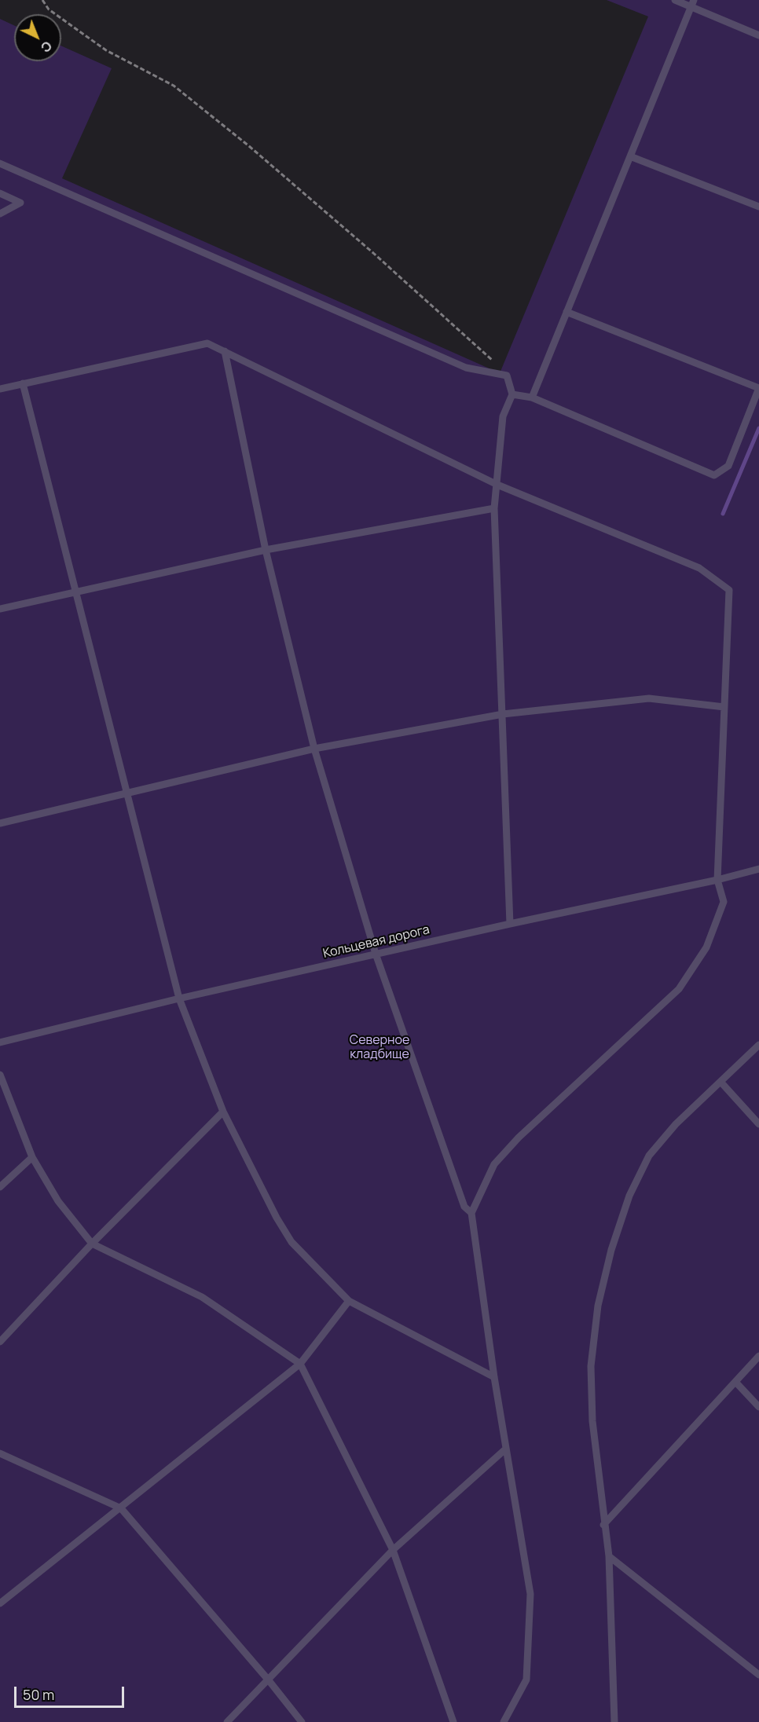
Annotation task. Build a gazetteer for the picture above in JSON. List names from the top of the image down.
{
  "streets": {
    "lane": ["Кольцевая дорога"]
  },
  "parks": ["Северное кладбище"],
  "scale_bar": "50 m",
  "north": "bottom right"
}
